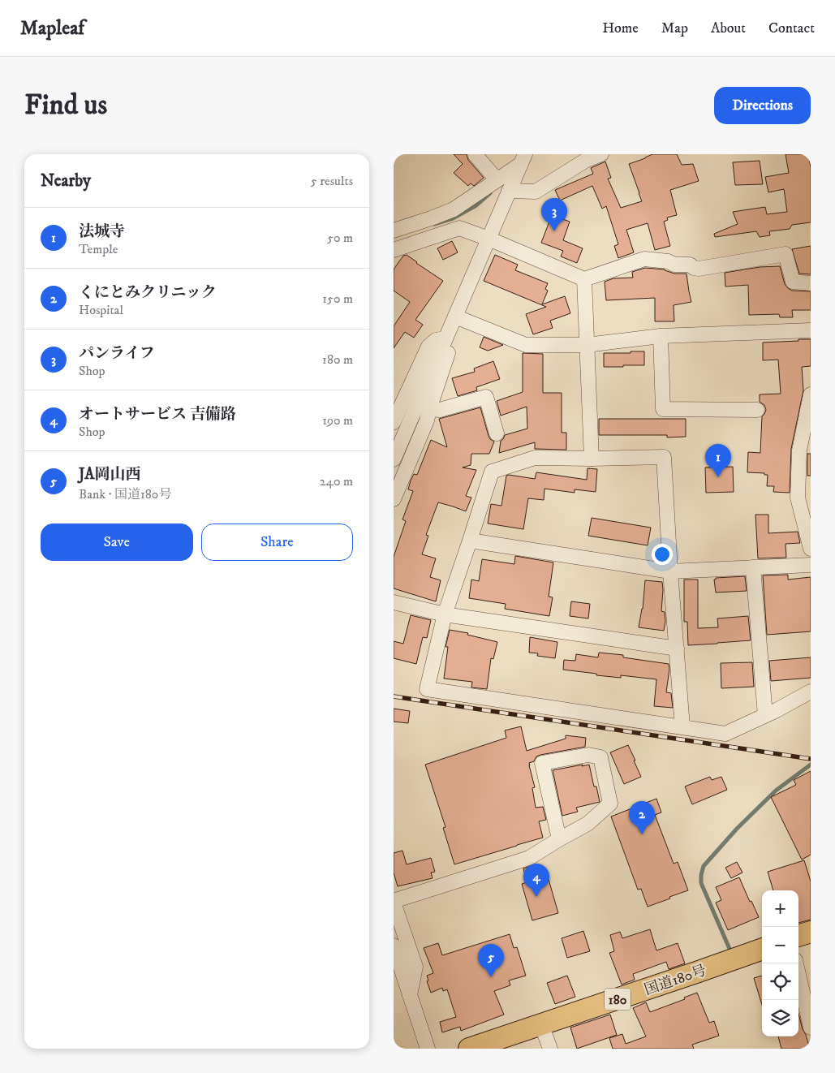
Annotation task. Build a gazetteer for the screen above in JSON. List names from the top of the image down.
{
  "streets": {
    "highway": ["国道180号", "180"]
  },
  "page": {
    "header": "Mapleaf",
    "nav": [
      "Home",
      "Map",
      "About",
      "Contact"
    ],
    "buttons": [
      "Directions",
      ["Save", "Share"]
    ],
    "title": "Find us",
    "heading": ["Nearby", "5 results"],
    "pins": [
      "3",
      "1",
      "2",
      "4",
      "5"
    ],
    "list": [
      {
        "mark": "1",
        "name": "法城寺",
        "note": "Temple",
        "value": "50 m"
      },
      {
        "mark": "2",
        "name": "くにとみクリニック",
        "note": "Hospital",
        "value": "150 m"
      },
      {
        "mark": "3",
        "name": "パンライフ",
        "note": "Shop",
        "value": "180 m"
      },
      {
        "mark": "4",
        "name": "オートサービス 吉備路",
        "note": "Shop",
        "value": "190 m"
      },
      {
        "mark": "5",
        "name": "JA岡山西",
        "note": "Bank · 国道180号",
        "value": "240 m"
      }
    ],
    "map_buttons": ["+", "−"]
  }
}
